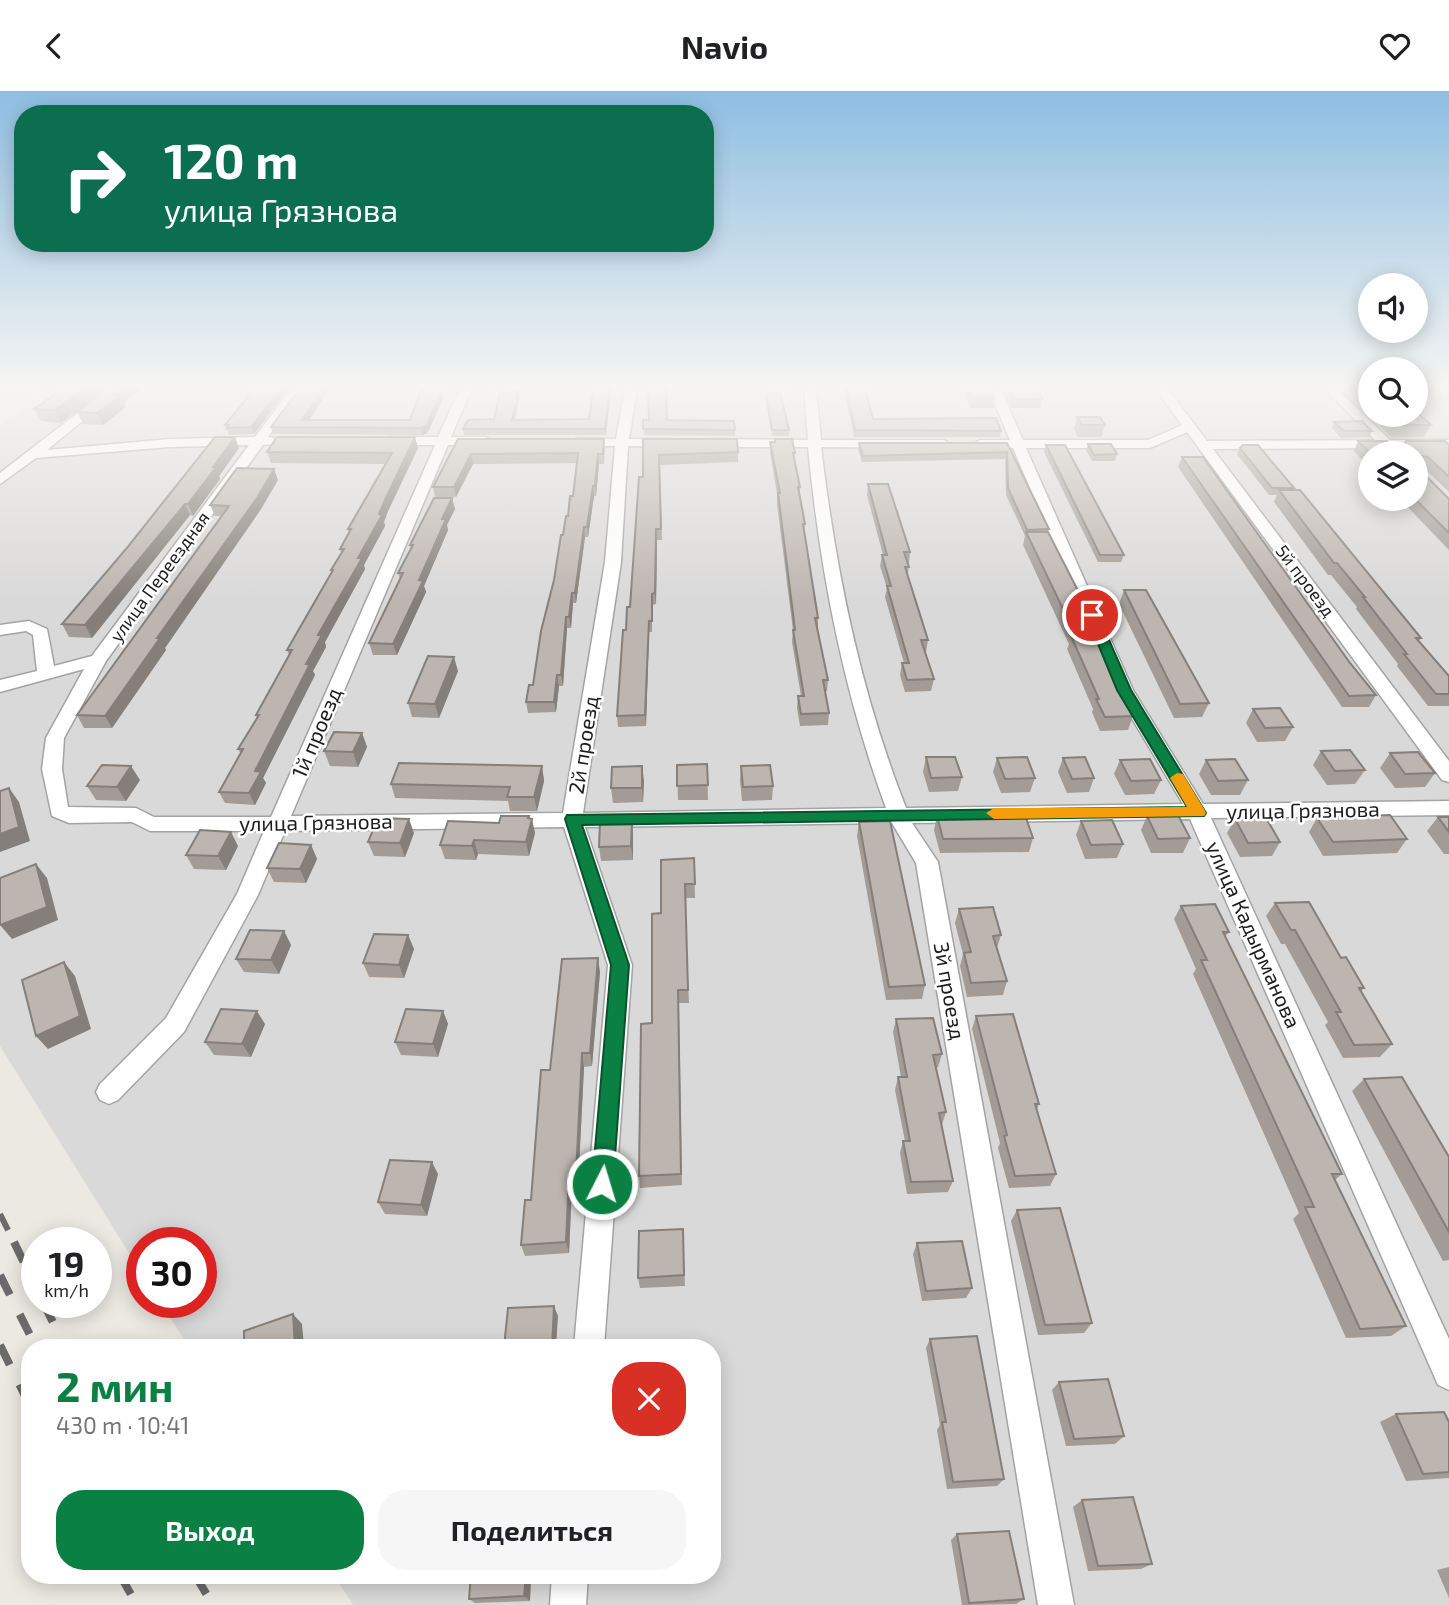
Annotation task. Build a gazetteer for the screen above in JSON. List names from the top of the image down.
{
  "streets": {
    "street": [
      "улица Переездная",
      "5й проезд",
      "1й проезд",
      "2й проезд",
      "улица Грязнова",
      "улица Кадырманова",
      "3й проезд"
    ]
  },
  "crossings": [
    ["улица Переездная", "улица Грязнова"],
    ["1й проезд", "улица Грязнова"],
    ["2й проезд", "улица Грязнова"],
    ["улица Грязнова", "улица Кадырманова"],
    ["улица Грязнова", "3й проезд"]
  ],
  "page": {
    "header": "Navio",
    "turn": ["120 m", "улица Грязнова"],
    "speed": "19 km/h",
    "limit": "30",
    "heading": ["2 мин", "430 m · 10:41"],
    "buttons": ["Выход", "Поделиться"]
  }
}
